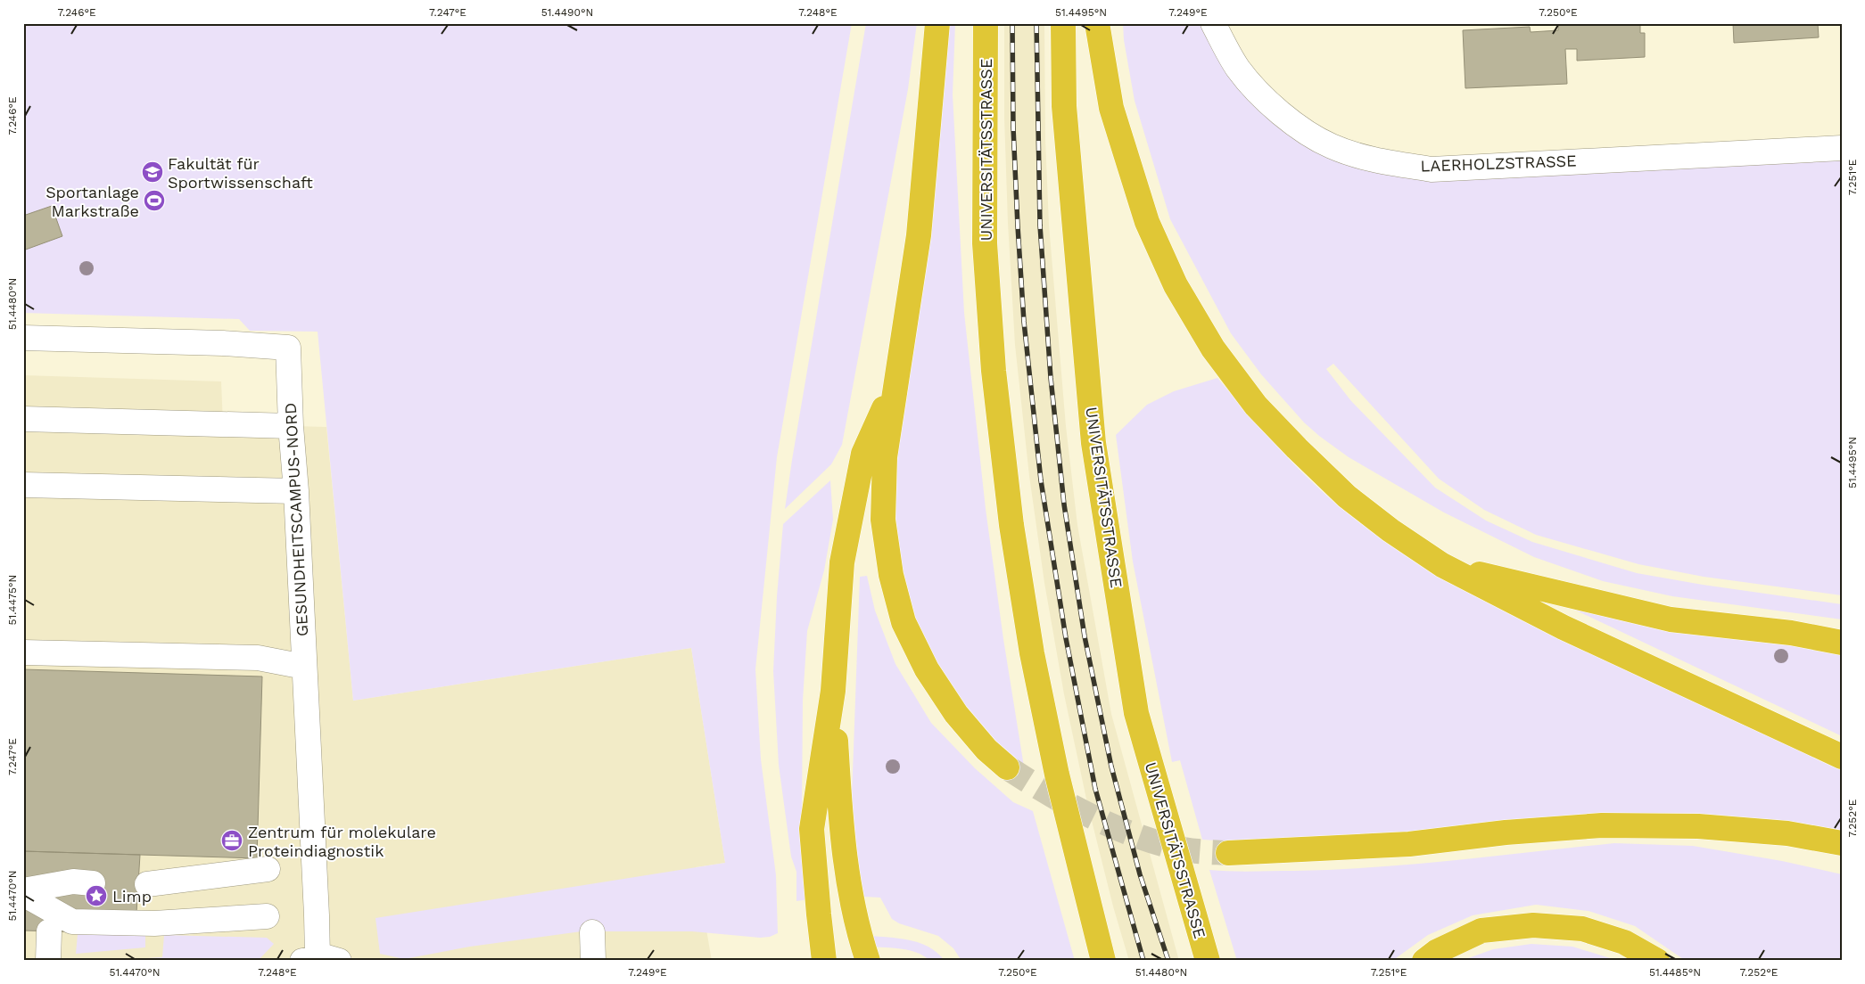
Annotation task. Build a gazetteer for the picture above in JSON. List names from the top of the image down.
{
  "streets": {
    "highway": ["UNIVERSITÄTSSTRASSE"],
    "street": ["LAERHOLZSTRASSE", "GESUNDHEITSCAMPUS-NORD"]
  },
  "places": {
    "school or university": ["Fakultät für Sportwissenschaft"],
    "sports": ["Sportanlage Markstraße"],
    "office": ["Zentrum für molekulare Proteindiagnostik"],
    "place": ["Limp"]
  },
  "coordinates": [
    "7.246°E",
    "7.247°E",
    "51.4490°N",
    "7.248°E",
    "51.4495°N",
    "7.249°E",
    "7.250°E",
    "7.251°E",
    "51.4480°N",
    "51.4475°N",
    "7.252°E",
    "51.4470°N",
    "51.4485°N"
  ]
}
